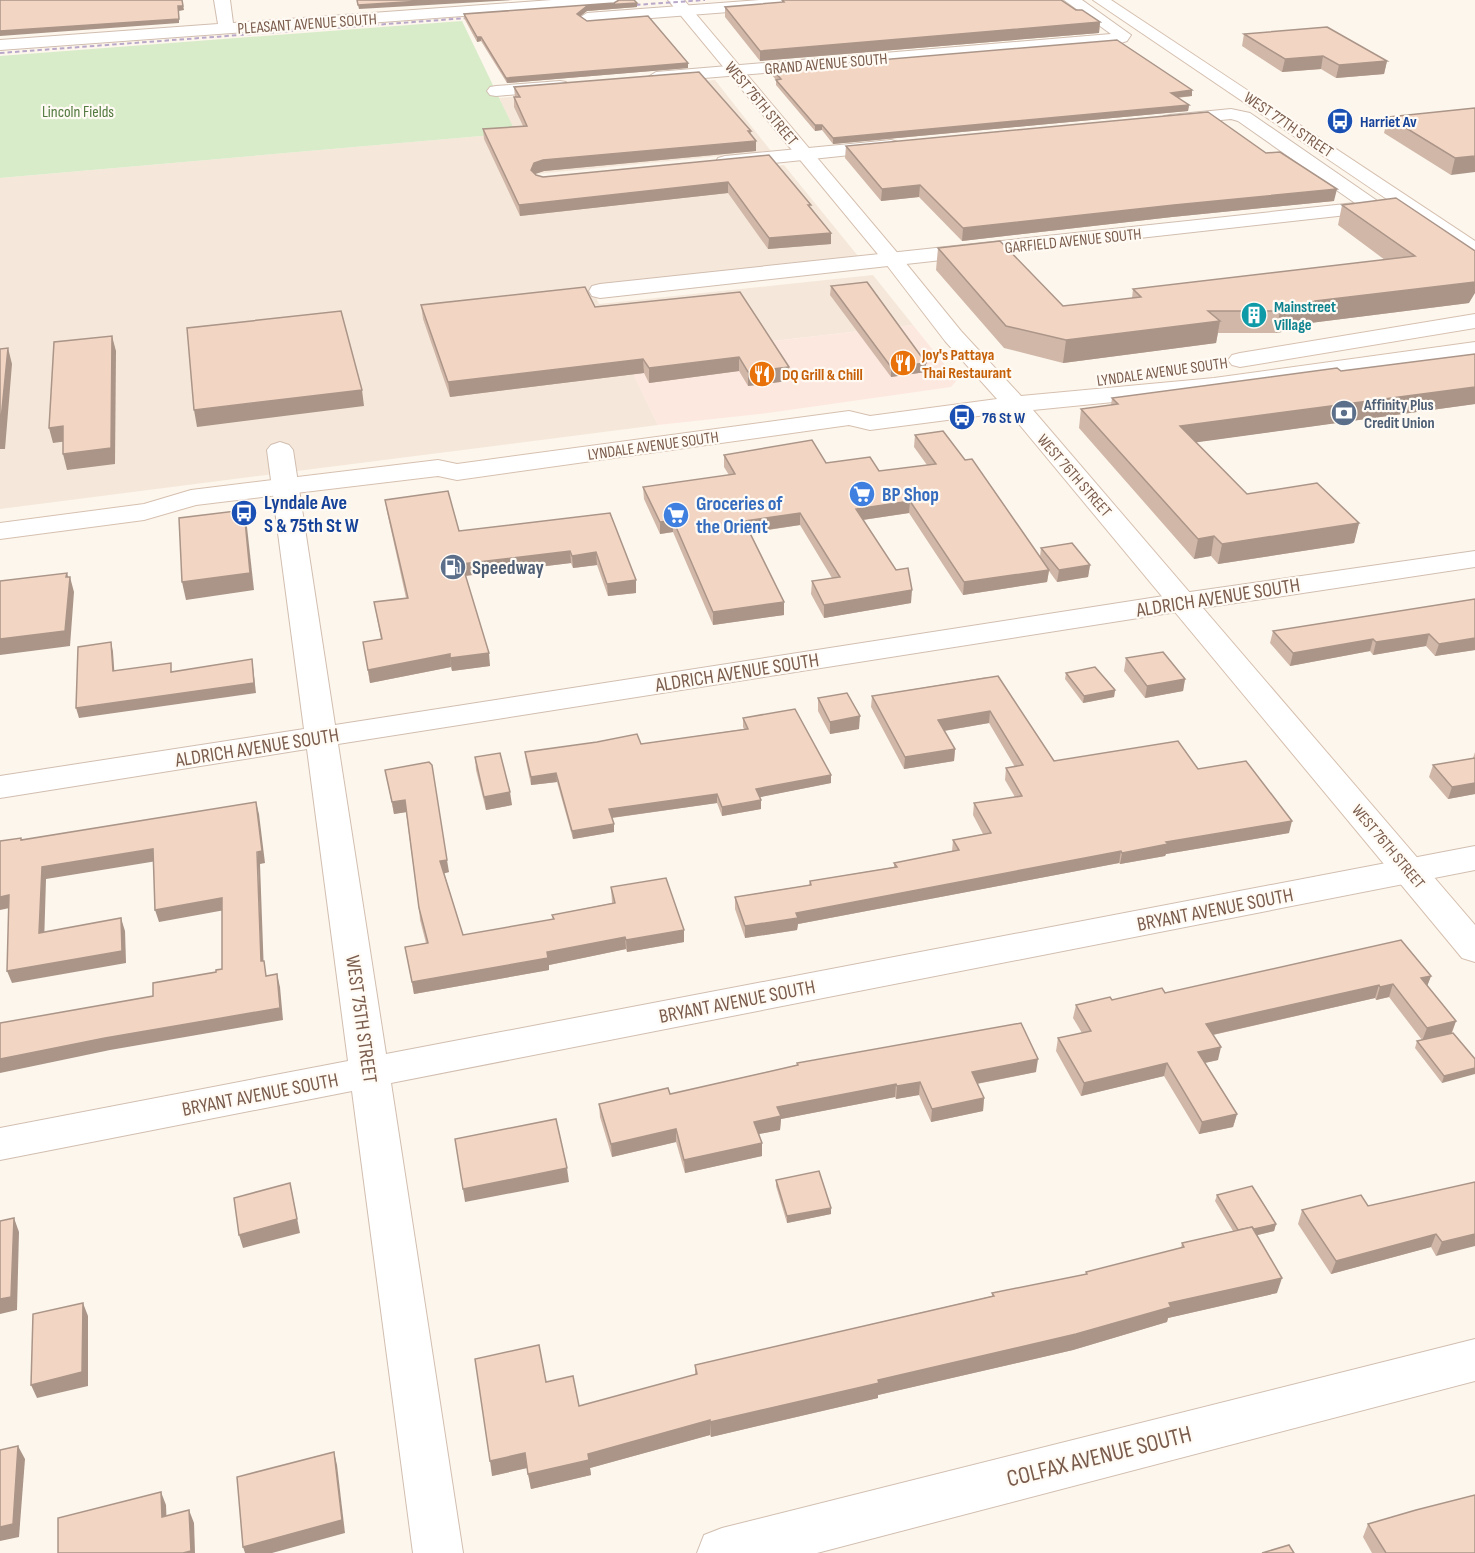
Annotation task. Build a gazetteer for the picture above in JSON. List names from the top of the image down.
{
  "streets": {
    "street": [
      "PLEASANT AVENUE SOUTH",
      "GRAND AVENUE SOUTH",
      "WEST 76TH STREET",
      "WEST 77TH STREET",
      "GARFIELD AVENUE SOUTH",
      "LYNDALE AVENUE SOUTH",
      "ALDRICH AVENUE SOUTH",
      "BRYANT AVENUE SOUTH",
      "WEST 75TH STREET",
      "COLFAX AVENUE SOUTH"
    ]
  },
  "crossings": [
    ["GRAND AVENUE SOUTH", "WEST 76TH STREET"],
    ["WEST 76TH STREET", "GARFIELD AVENUE SOUTH"],
    ["WEST 76TH STREET", "LYNDALE AVENUE SOUTH"],
    ["WEST 76TH STREET", "ALDRICH AVENUE SOUTH"],
    ["WEST 76TH STREET", "BRYANT AVENUE SOUTH"],
    ["LYNDALE AVENUE SOUTH", "WEST 75TH STREET"],
    ["ALDRICH AVENUE SOUTH", "WEST 75TH STREET"],
    ["BRYANT AVENUE SOUTH", "WEST 75TH STREET"]
  ],
  "parks": ["Lincoln Fields"],
  "places": {
    "bus stop": ["Harriet Av", "76 St W", "Lyndale Ave S & 75th St W"],
    "building": ["Mainstreet Village"],
    "restaurant": ["Joy's Pattaya Thai Restaurant", "DQ Grill & Chill"],
    "bank": ["Affinity Plus Credit Union"],
    "supermarket": ["BP Shop", "Groceries of the Orient"],
    "fuel station": ["Speedway"]
  }
}
